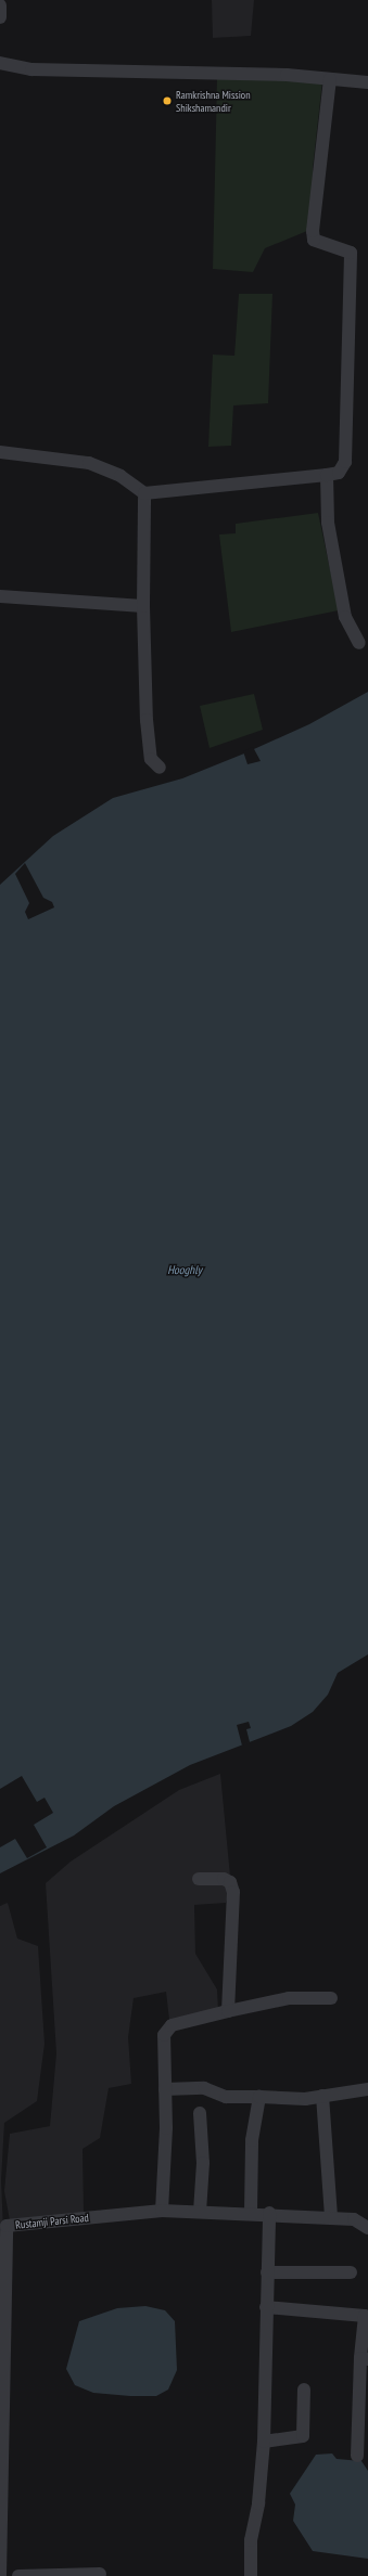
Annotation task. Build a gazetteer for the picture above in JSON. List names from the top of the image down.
{
  "streets": {
    "street": ["Rustamji Parsi Road"]
  },
  "water": ["Hooghly"],
  "places": ["Ramkrishna Mission Shikshamandir"]
}
